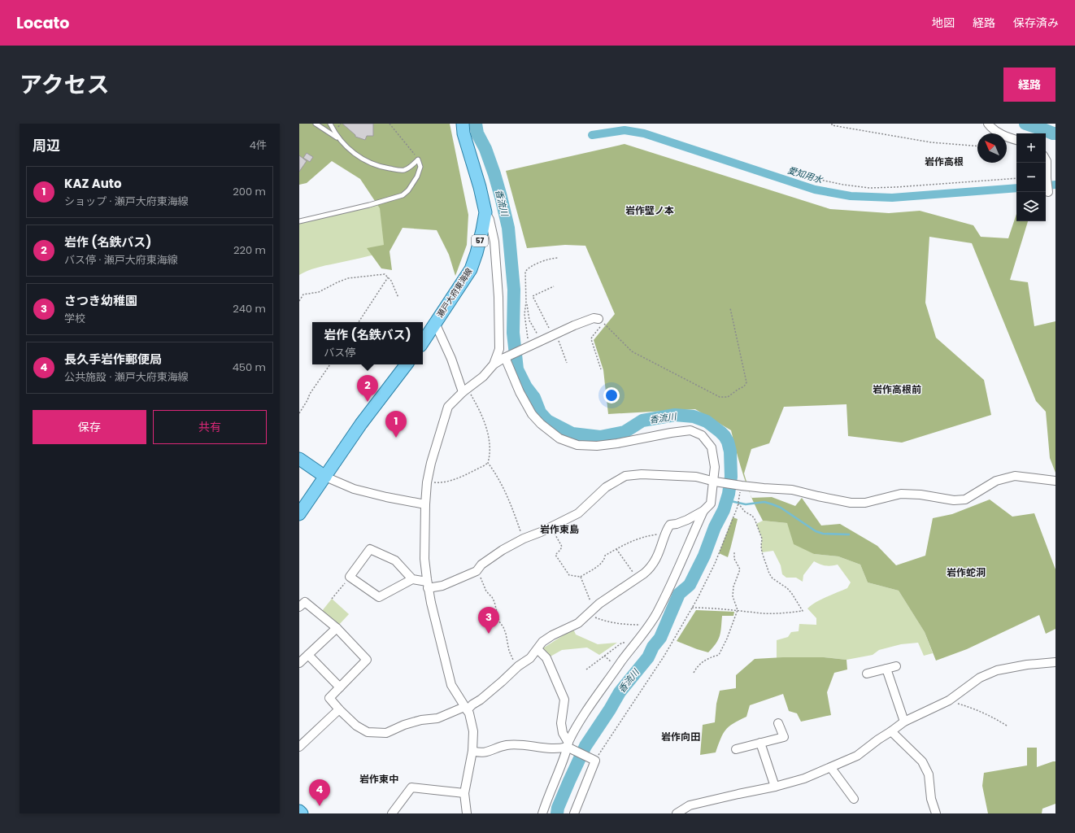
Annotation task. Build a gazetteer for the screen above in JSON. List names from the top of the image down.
{
  "streets": {
    "main road": ["57", "瀬戸大府東海線"]
  },
  "districts": [
    "岩作高根",
    "岩作壁ノ本",
    "岩作高根前",
    "岩作東島",
    "岩作蛇洞",
    "岩作向田",
    "岩作東中"
  ],
  "water": ["愛知用水", "香流川"],
  "north": "top left",
  "page": {
    "header": "Locato",
    "nav": ["地図", "経路", "保存済み"],
    "title": "アクセス",
    "buttons": [
      "経路",
      ["保存", "共有"]
    ],
    "heading": ["周辺", "4件"],
    "map_buttons": ["+", "−"],
    "list": [
      {
        "mark": "1",
        "name": "KAZ Auto",
        "note": "ショップ · 瀬戸大府東海線",
        "value": "200 m"
      },
      {
        "mark": "2",
        "name": "岩作 (名鉄バス)",
        "note": "バス停 · 瀬戸大府東海線",
        "value": "220 m"
      },
      {
        "mark": "3",
        "name": "さつき幼稚園",
        "note": "学校",
        "value": "240 m"
      },
      {
        "mark": "4",
        "name": "長久手岩作郵便局",
        "note": "公共施設 · 瀬戸大府東海線",
        "value": "450 m"
      }
    ],
    "popup": ["岩作 (名鉄バス)", "バス停"],
    "pins": [
      "2",
      "1",
      "3",
      "4"
    ]
  }
}
